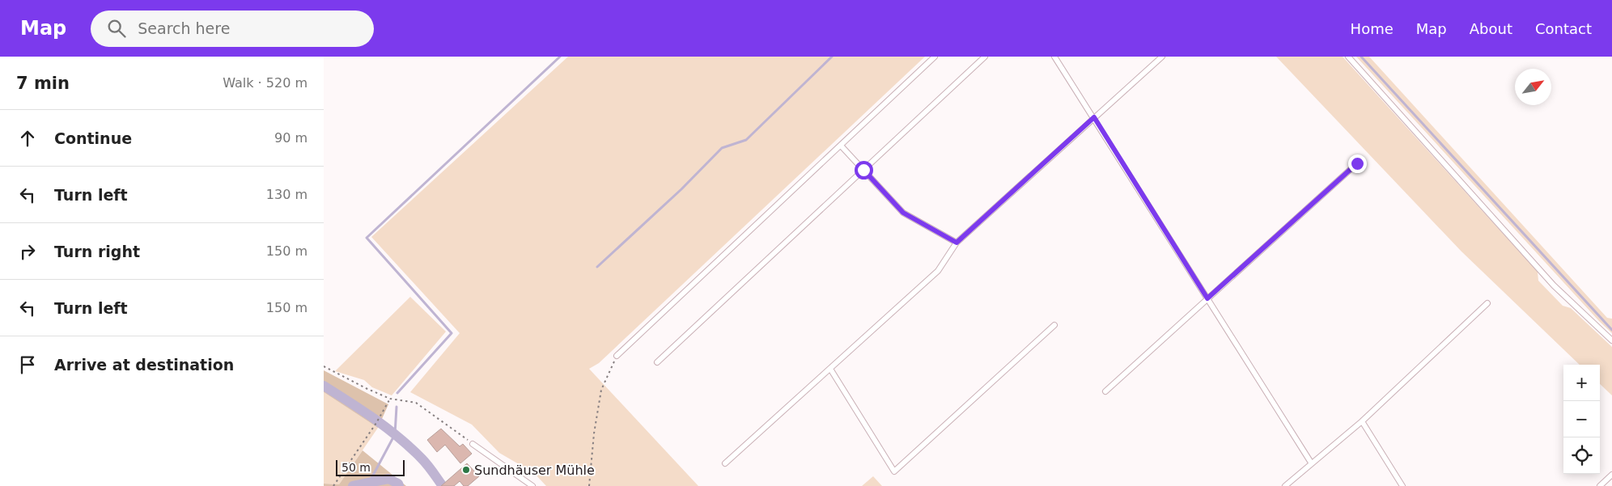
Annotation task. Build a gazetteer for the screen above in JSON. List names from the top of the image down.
{
  "places": ["Sundhäuser Mühle"],
  "scale_bar": "50 m",
  "north": "top right",
  "page": {
    "header": "Map",
    "search": "Search here",
    "nav": [
      "Home",
      "Map",
      "About",
      "Contact"
    ],
    "heading": ["7 min", "Walk · 520 m"],
    "list": [
      ["Continue", "90 m"],
      ["Turn left", "130 m"],
      ["Turn right", "150 m"],
      ["Turn left", "150 m"],
      "Arrive at destination"
    ],
    "map_buttons": ["+", "−"],
    "scale": "50 m"
  }
}
